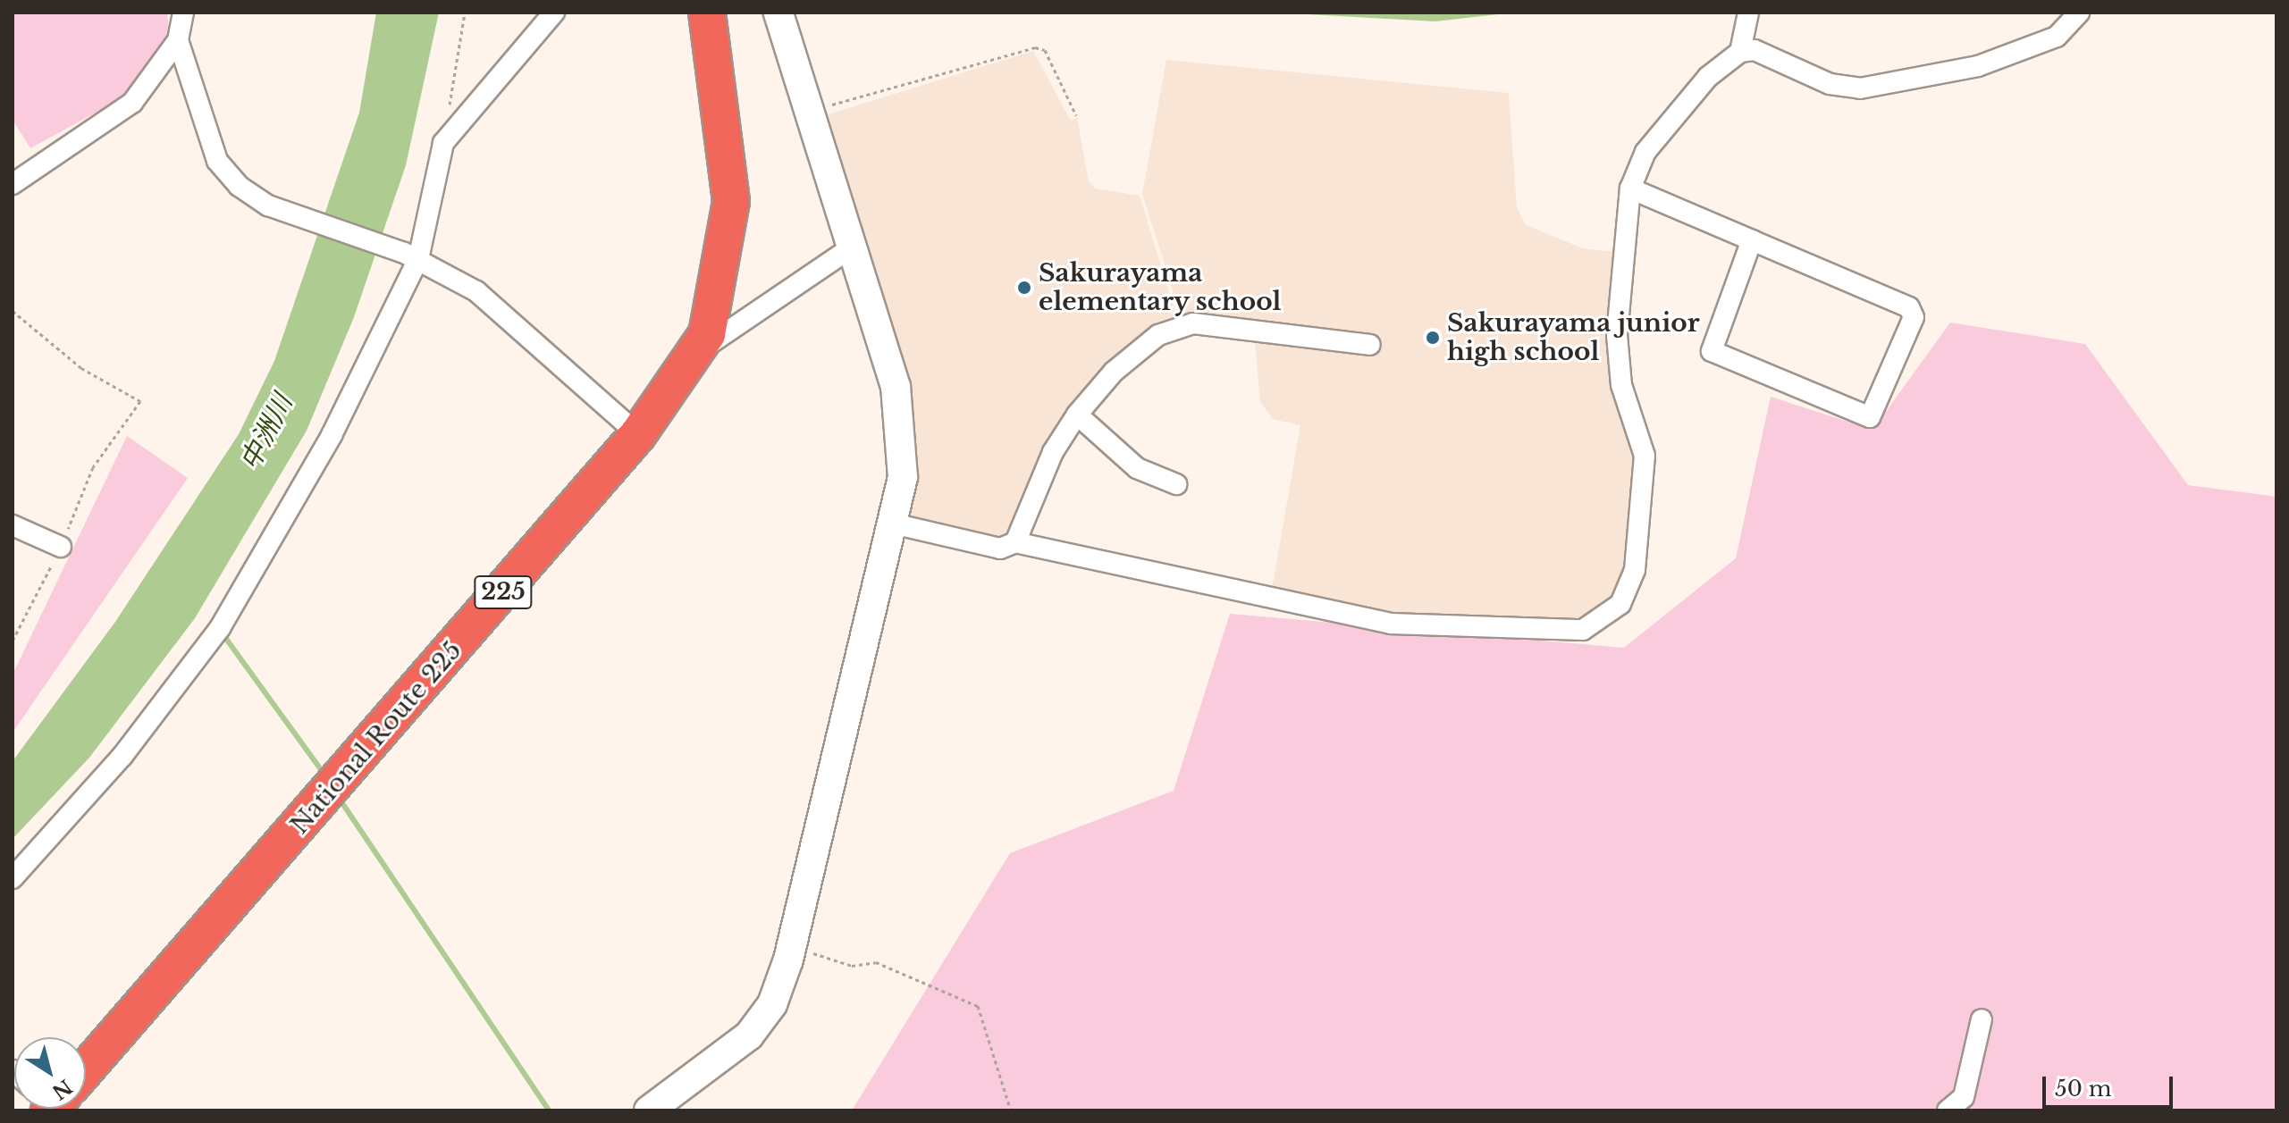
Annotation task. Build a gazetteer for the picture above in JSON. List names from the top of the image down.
{
  "streets": {
    "highway": ["225", "National Route 225"]
  },
  "water": ["中洲川"],
  "places": ["Sakurayama elementary school", "Sakurayama junior high school"],
  "scale_bar": "50 m",
  "north": "bottom right"
}
